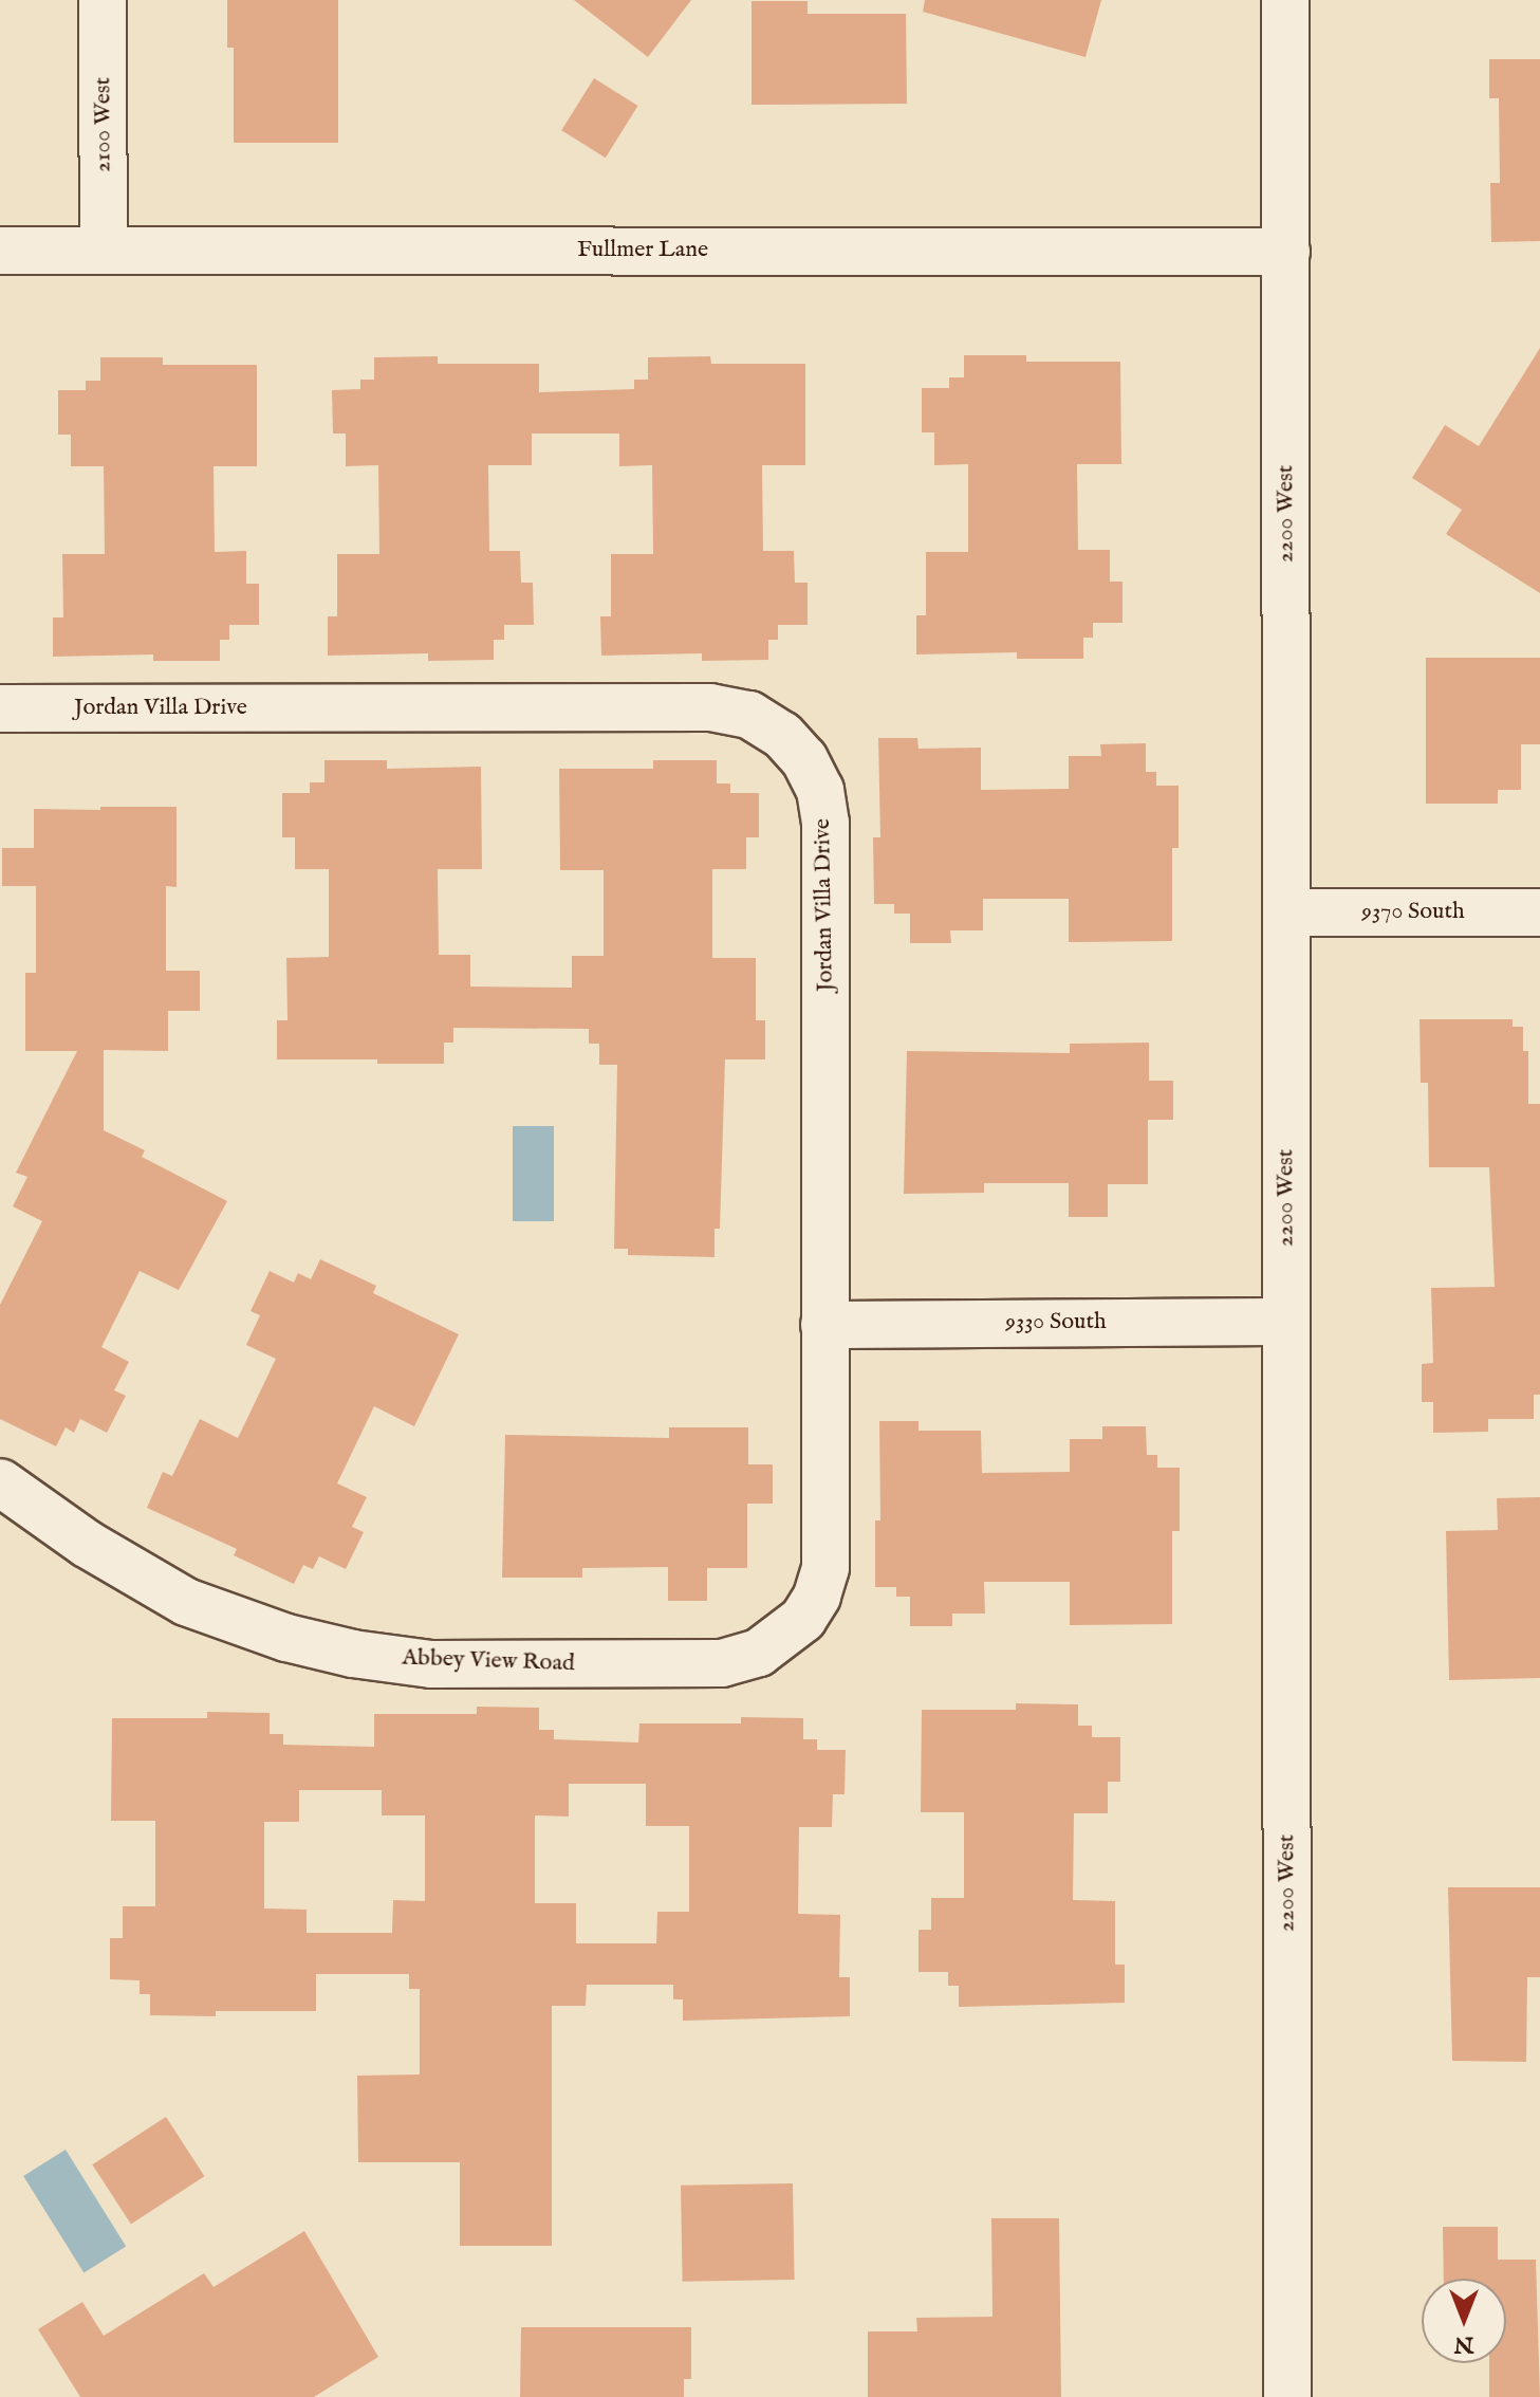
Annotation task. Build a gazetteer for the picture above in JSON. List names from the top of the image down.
{
  "streets": {
    "street": [
      "2100 West",
      "Fullmer Lane",
      "2200 West",
      "Jordan Villa Drive",
      "9370 South",
      "9330 South",
      "Abbey View Road"
    ]
  },
  "crossings": [
    ["2100 West", "Fullmer Lane"],
    ["Fullmer Lane", "2200 West"],
    ["2200 West", "9370 South"],
    ["2200 West", "9330 South"],
    ["Jordan Villa Drive", "9330 South"],
    ["Jordan Villa Drive", "Abbey View Road"]
  ],
  "north": "bottom"
}
